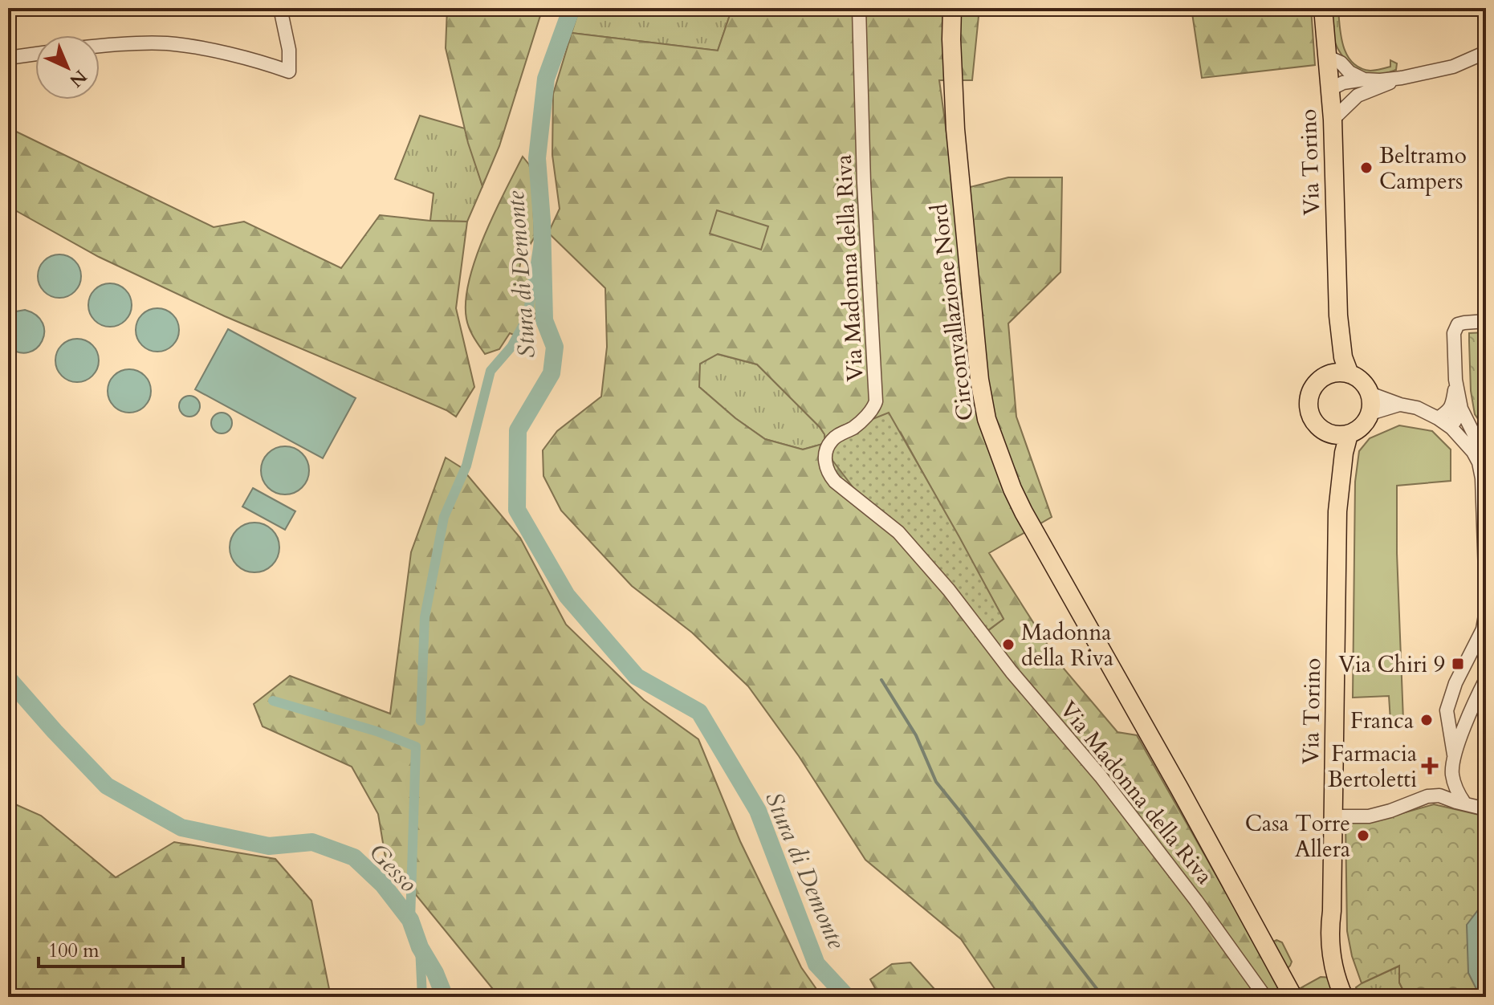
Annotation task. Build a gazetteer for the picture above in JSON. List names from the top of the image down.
{
  "streets": {
    "main road": ["Via Torino", "Circonvallazione Nord"],
    "street": ["Via Madonna della Riva"]
  },
  "water": ["Stura di Demonte", "Gesso"],
  "places": {
    "other": [
      "Beltramo Campers",
      "Madonna della Riva",
      "Franca",
      "Casa Torre Allera"
    ],
    "transit": ["Via Chiri 9"],
    "health": ["Farmacia Bertoletti"]
  },
  "scale_bar": "100 m",
  "north": "bottom right"
}
